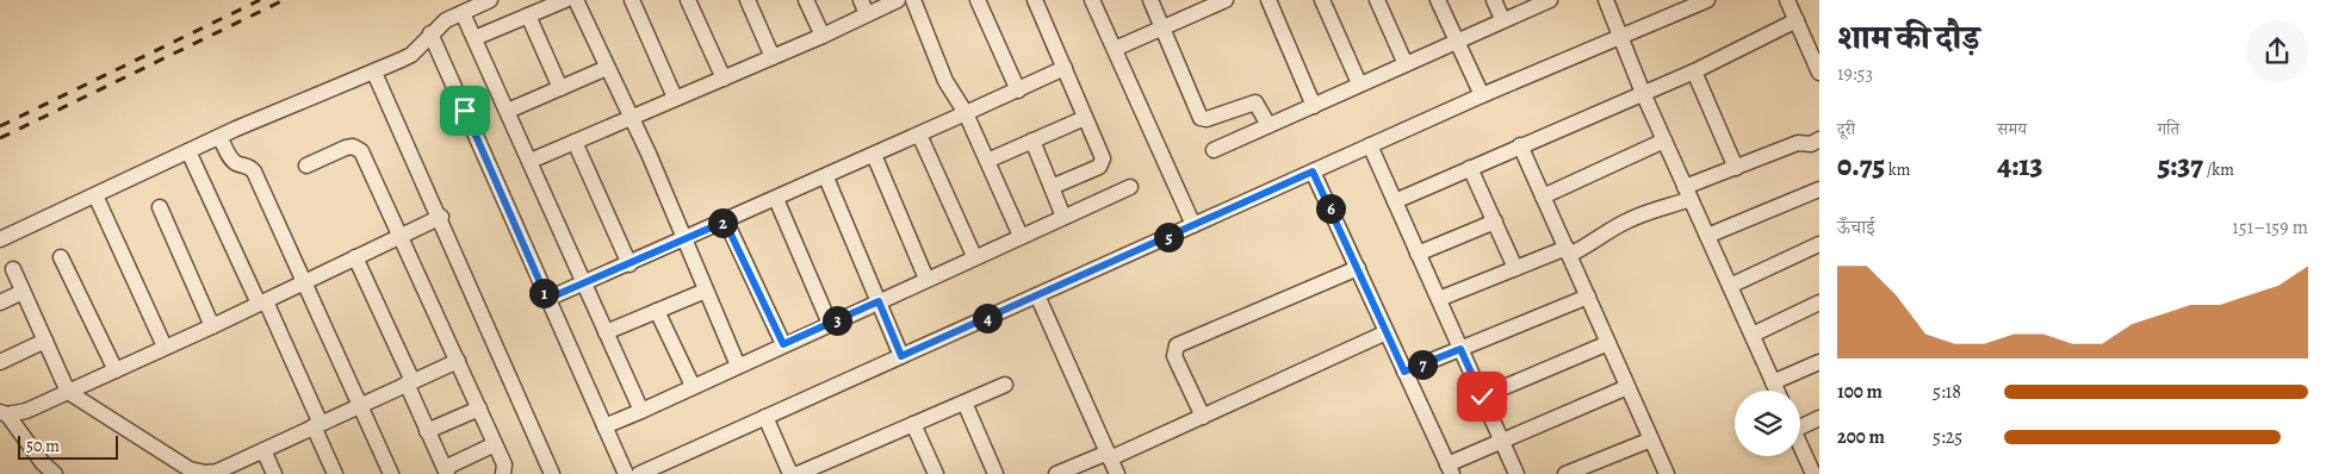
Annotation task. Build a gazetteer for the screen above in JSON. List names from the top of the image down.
{
  "scale_bar": "50 m",
  "page": {
    "heading": ["शाम की दौड़", "19:53"],
    "stats": [
      ["दूरी", "0.75 km"],
      ["समय", "4:13"],
      ["गति", "5:37 /km"]
    ],
    "pins": [
      "6",
      "2",
      "5",
      "1",
      "4",
      "3",
      "7"
    ],
    "chart": ["ऊँचाई", "151–159 m"],
    "list": [
      {
        "name": "100 m",
        "note": "5:18"
      },
      {
        "name": "200 m",
        "note": "5:25"
      }
    ],
    "scale": "50 m"
  }
}
